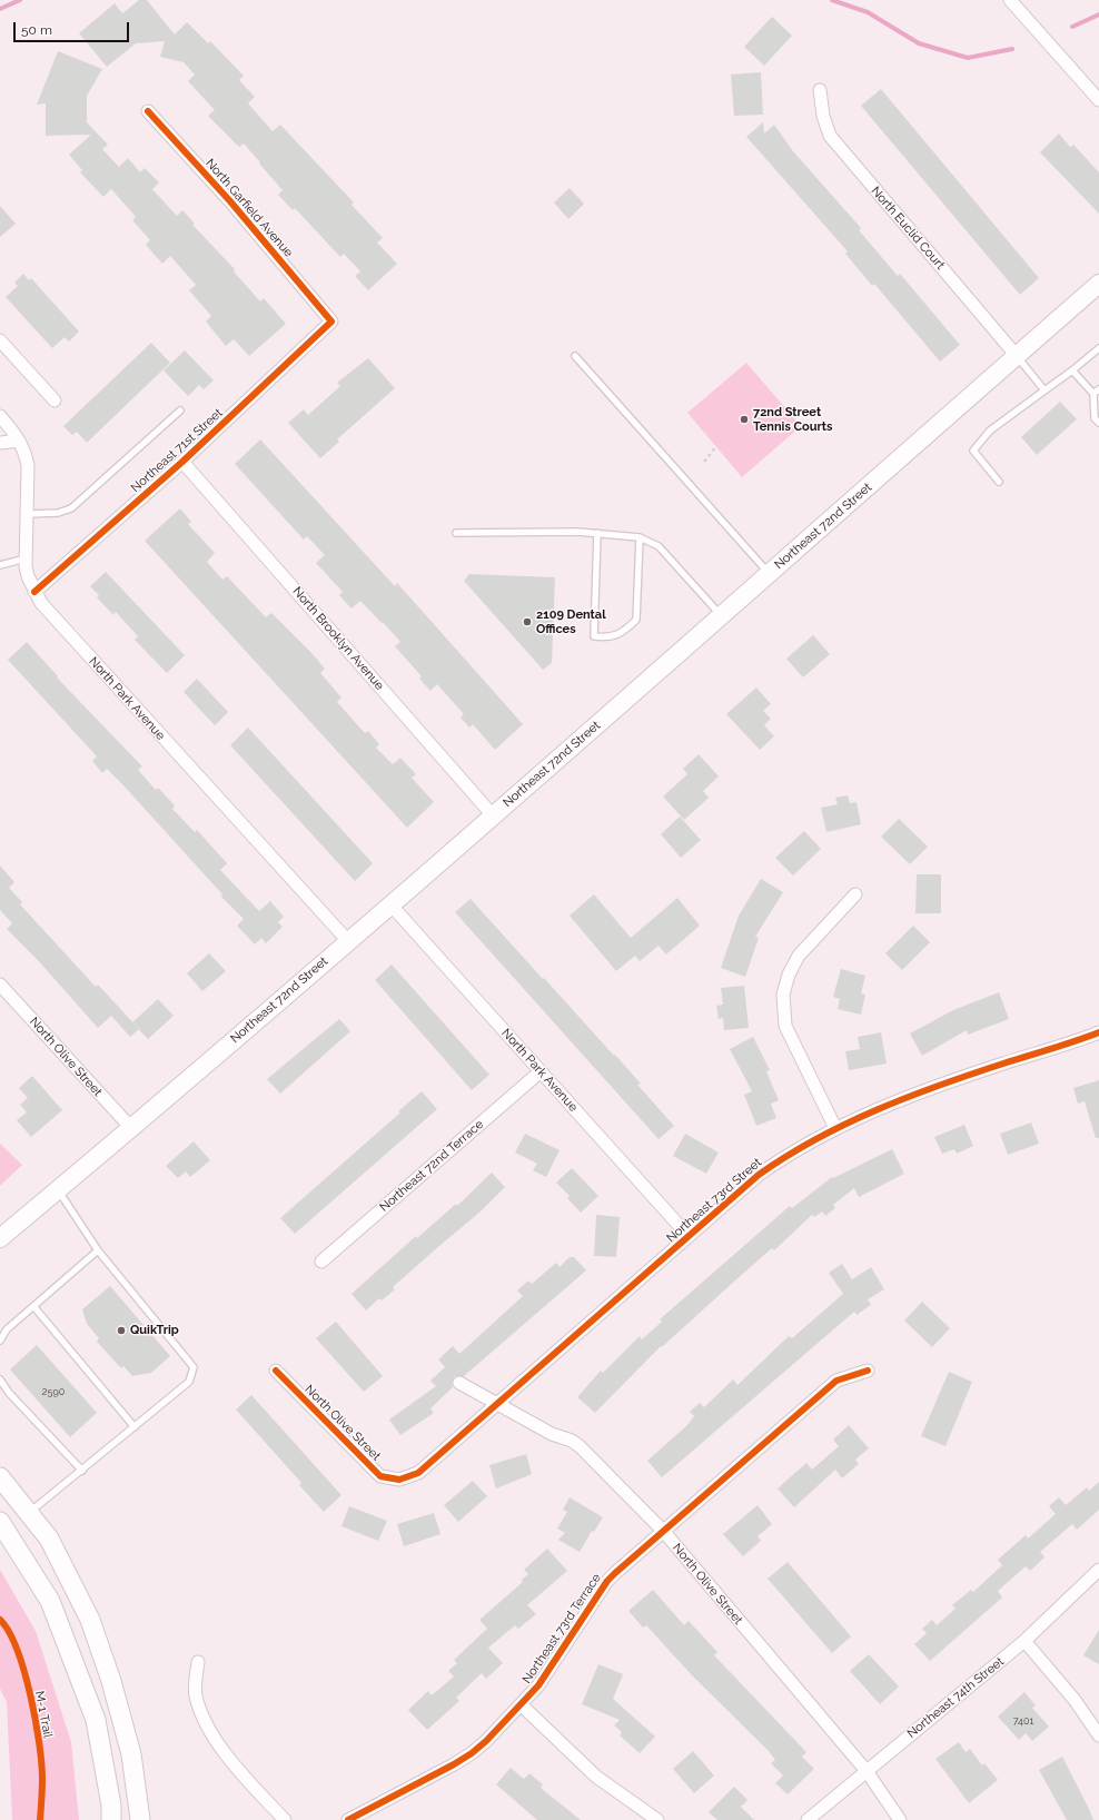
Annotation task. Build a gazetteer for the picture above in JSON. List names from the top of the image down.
{
  "streets": {
    "main road": ["Northeast 72nd Street"],
    "street": [
      "North Garfield Avenue",
      "North Euclid Court",
      "Northeast 71st Street",
      "North Brooklyn Avenue",
      "North Park Avenue",
      "North Olive Street",
      "Northeast 72nd Terrace",
      "Northeast 73rd Street",
      "Northeast 73rd Terrace",
      "Northeast 74th Street"
    ],
    "cycle path": ["M-1 Trail"]
  },
  "crossings": [
    ["North Garfield Avenue", "Northeast 71st Street"],
    ["North Euclid Court", "Northeast 72nd Street"],
    ["Northeast 71st Street", "North Brooklyn Avenue"],
    ["Northeast 71st Street", "North Park Avenue"],
    ["Northeast 72nd Street", "North Brooklyn Avenue"],
    ["Northeast 72nd Street", "North Park Avenue"],
    ["Northeast 72nd Street", "North Olive Street"],
    ["North Park Avenue", "Northeast 72nd Terrace"],
    ["North Park Avenue", "Northeast 73rd Street"],
    ["North Olive Street", "Northeast 73rd Street"],
    ["North Olive Street", "Northeast 73rd Terrace"],
    ["North Olive Street", "Northeast 74th Street"]
  ],
  "places": ["72nd Street Tennis Courts", "2109 Dental Offices", "QuikTrip"],
  "house_numbers": ["2590", "7401"],
  "scale_bar": "50 m"
}
